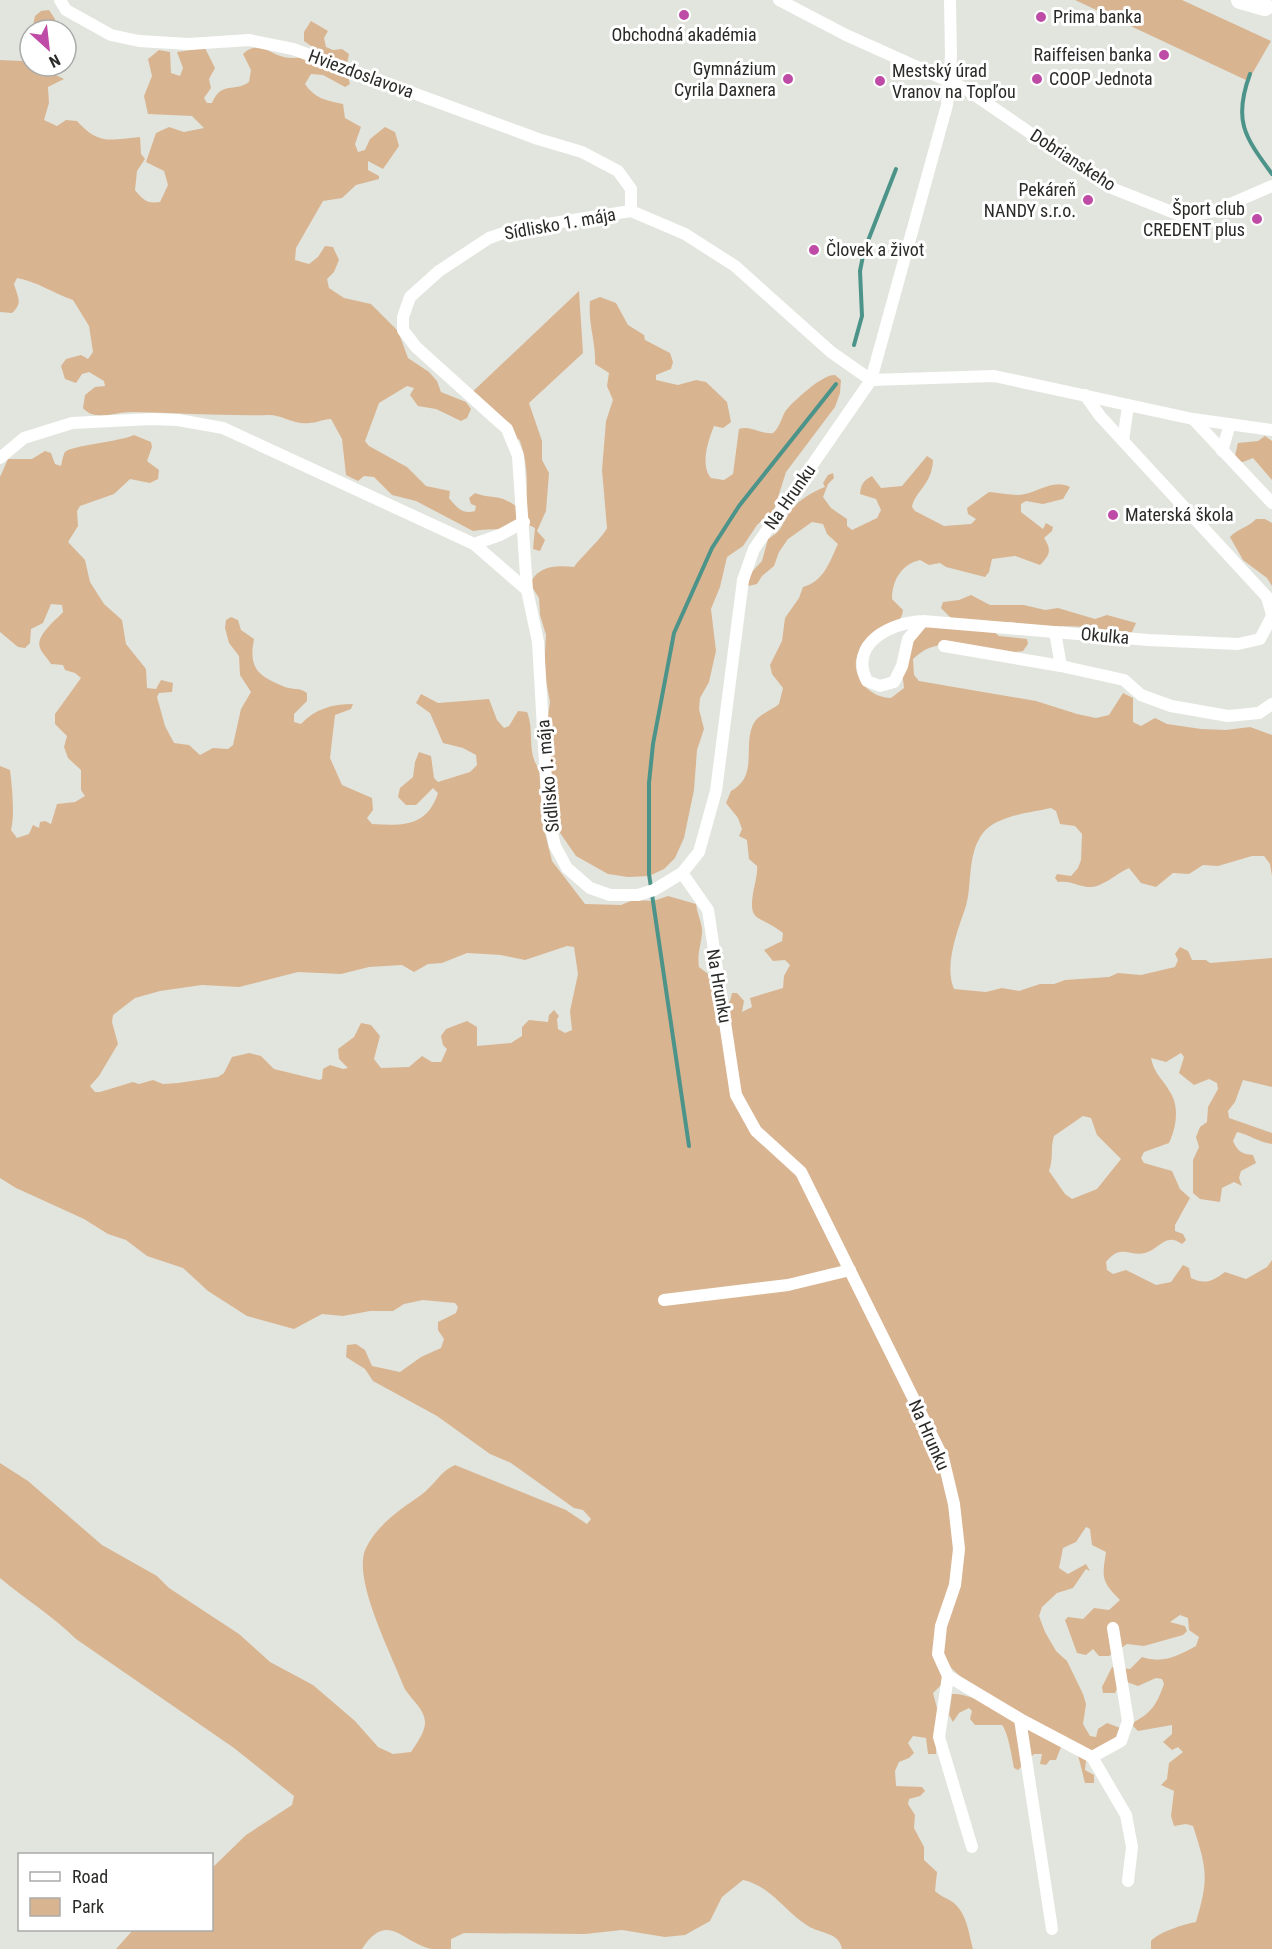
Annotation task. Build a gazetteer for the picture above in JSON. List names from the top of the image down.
{
  "streets": {
    "street": [
      "Hviezdoslavova",
      "Dobrianskeho",
      "Sídlisko 1. mája",
      "Na Hrunku",
      "Okulka"
    ]
  },
  "crossings": [
    ["Hviezdoslavova", "Sídlisko 1. mája"],
    ["Dobrianskeho", "Na Hrunku"],
    ["Sídlisko 1. mája", "Na Hrunku"]
  ],
  "places": [
    "Obchodná akadémia",
    "Prima banka",
    "Raiffeisen banka",
    "Gymnázium Cyrila Daxnera",
    "COOP Jednota",
    "Mestský úrad Vranov na Topľou",
    "Pekáreň NANDY s.r.o.",
    "Šport club CREDENT plus",
    "Človek a život",
    "Materská škola"
  ],
  "legend": ["Road", "Park"],
  "north": "bottom right"
}
